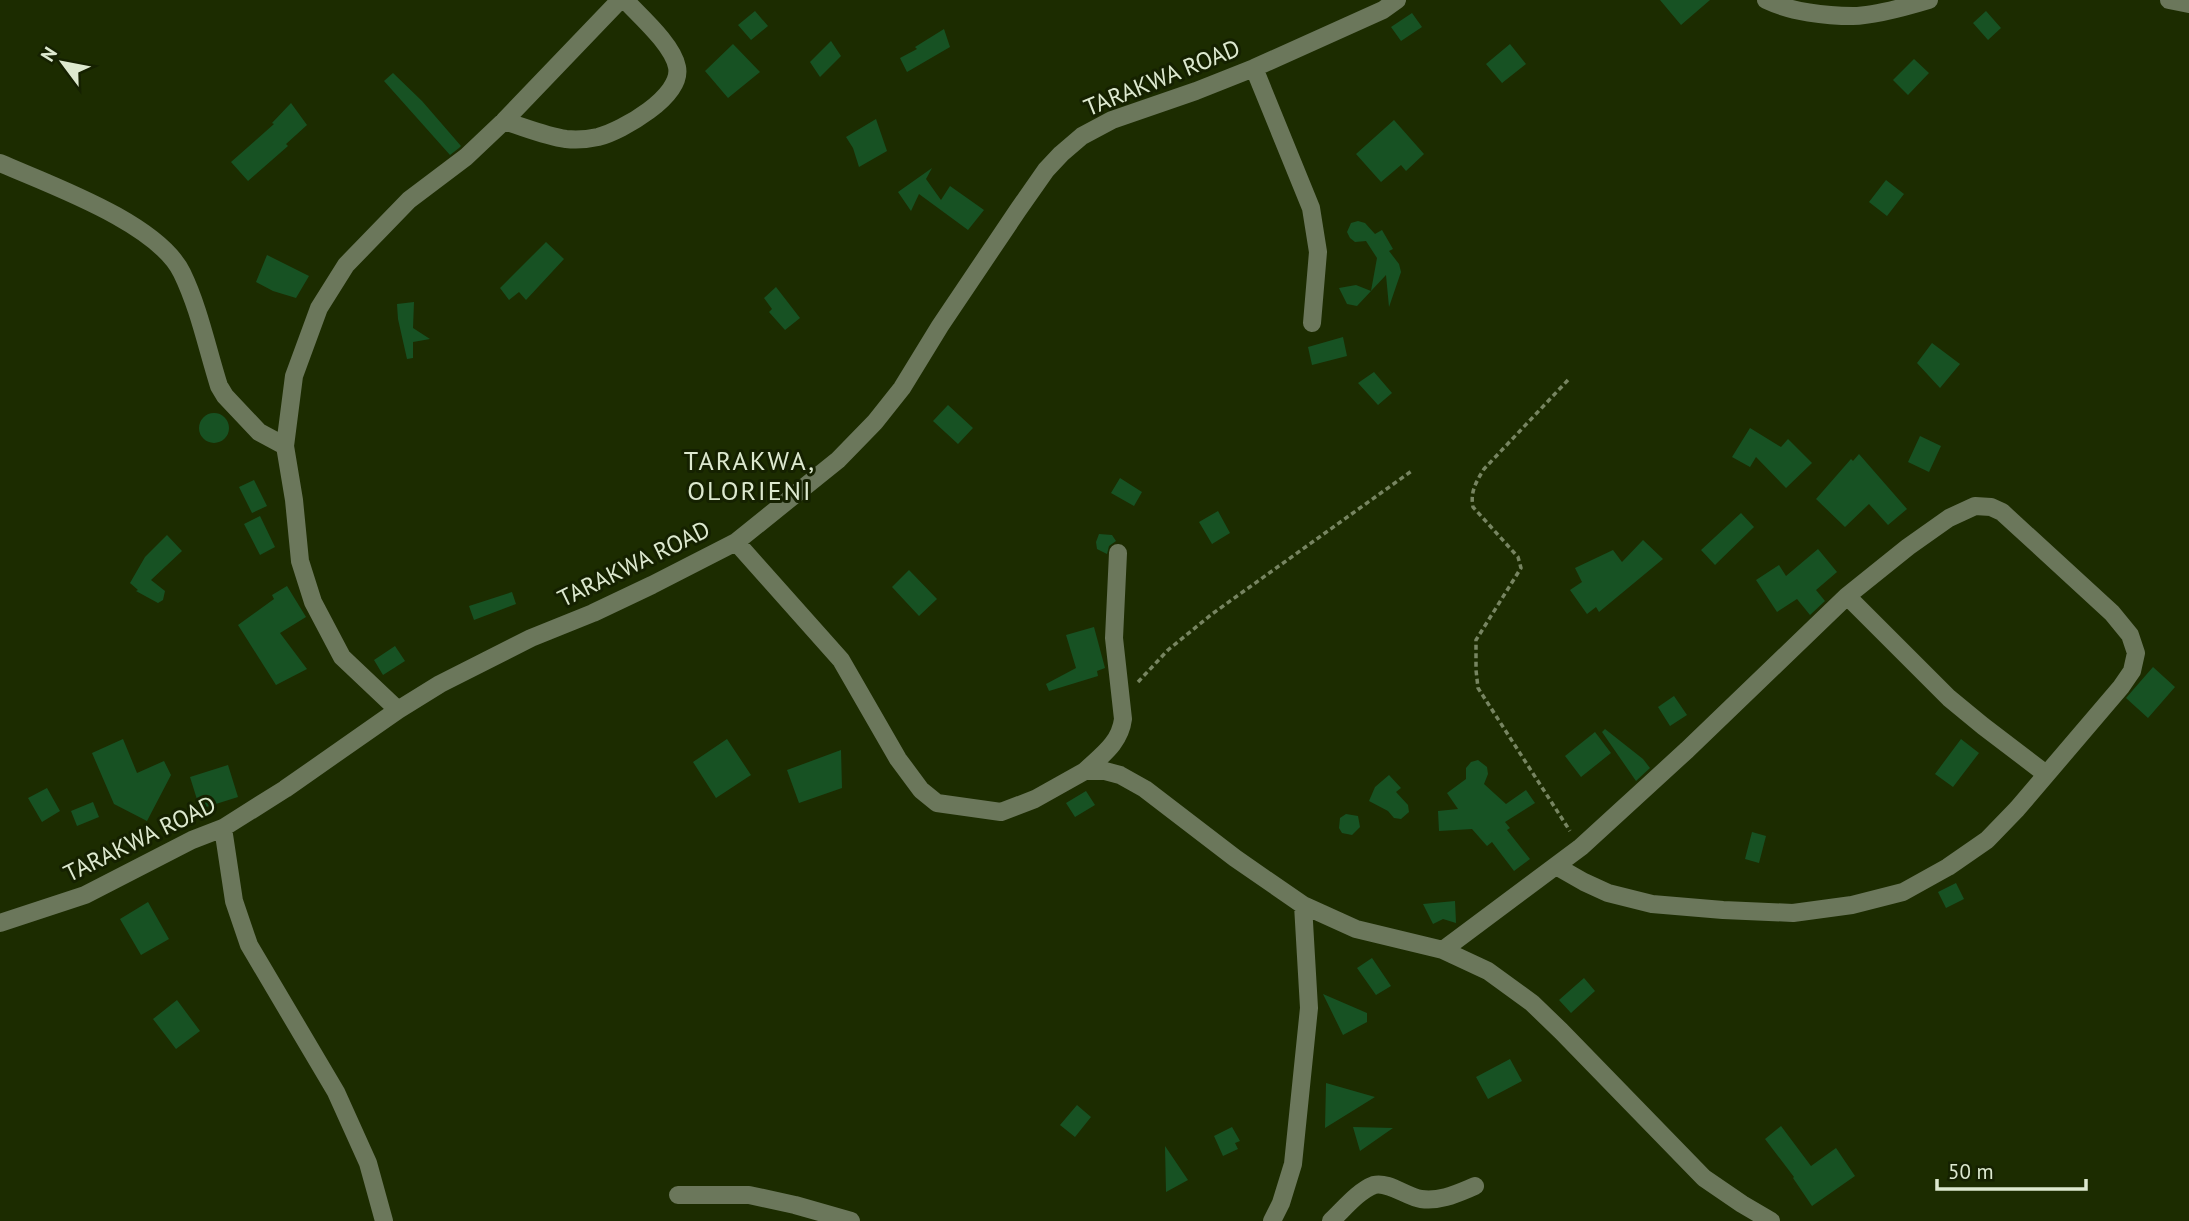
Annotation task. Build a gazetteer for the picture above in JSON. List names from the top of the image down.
{
  "streets": {
    "street": ["TARAKWA ROAD"]
  },
  "districts": ["TARAKWA, OLORIENI"],
  "scale_bar": "50 m",
  "north": "top left"
}
